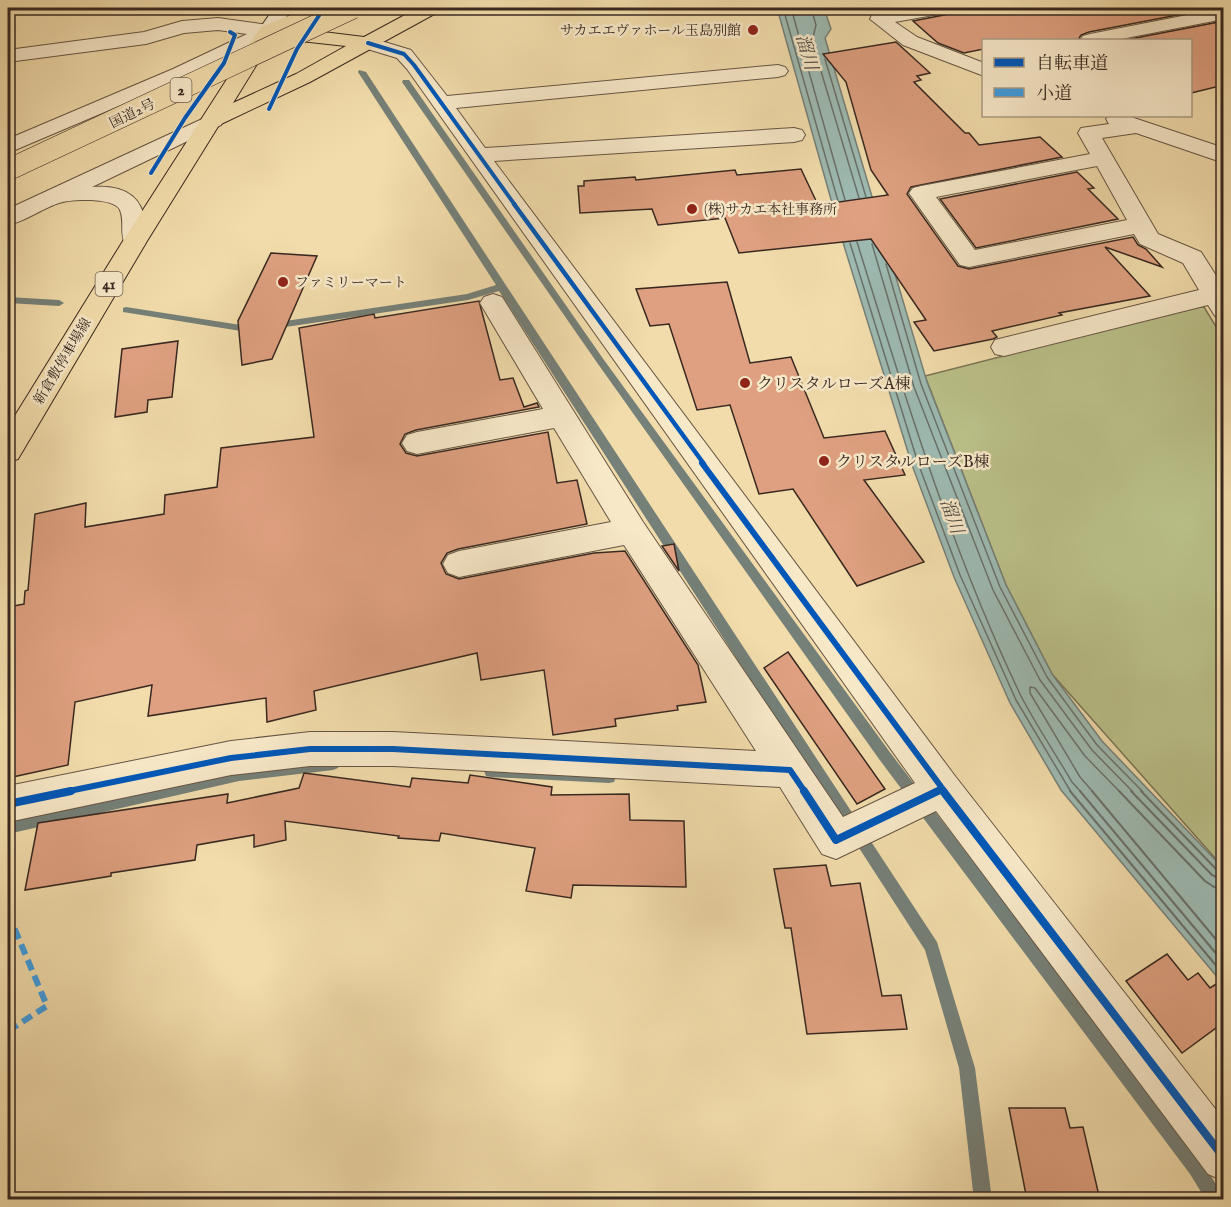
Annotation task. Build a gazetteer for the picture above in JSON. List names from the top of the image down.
{
  "streets": {
    "main road": [
      "2",
      "国道2号",
      "41",
      "新倉敷停車場線"
    ]
  },
  "water": ["溜川"],
  "places": [
    "サカエエヴァホール玉島別館",
    "(株)サカエ本社事務所",
    "ファミリーマート",
    "クリスタルローズA棟",
    "クリスタルローズB棟"
  ],
  "legend": ["自転車道", "小道"]
}
